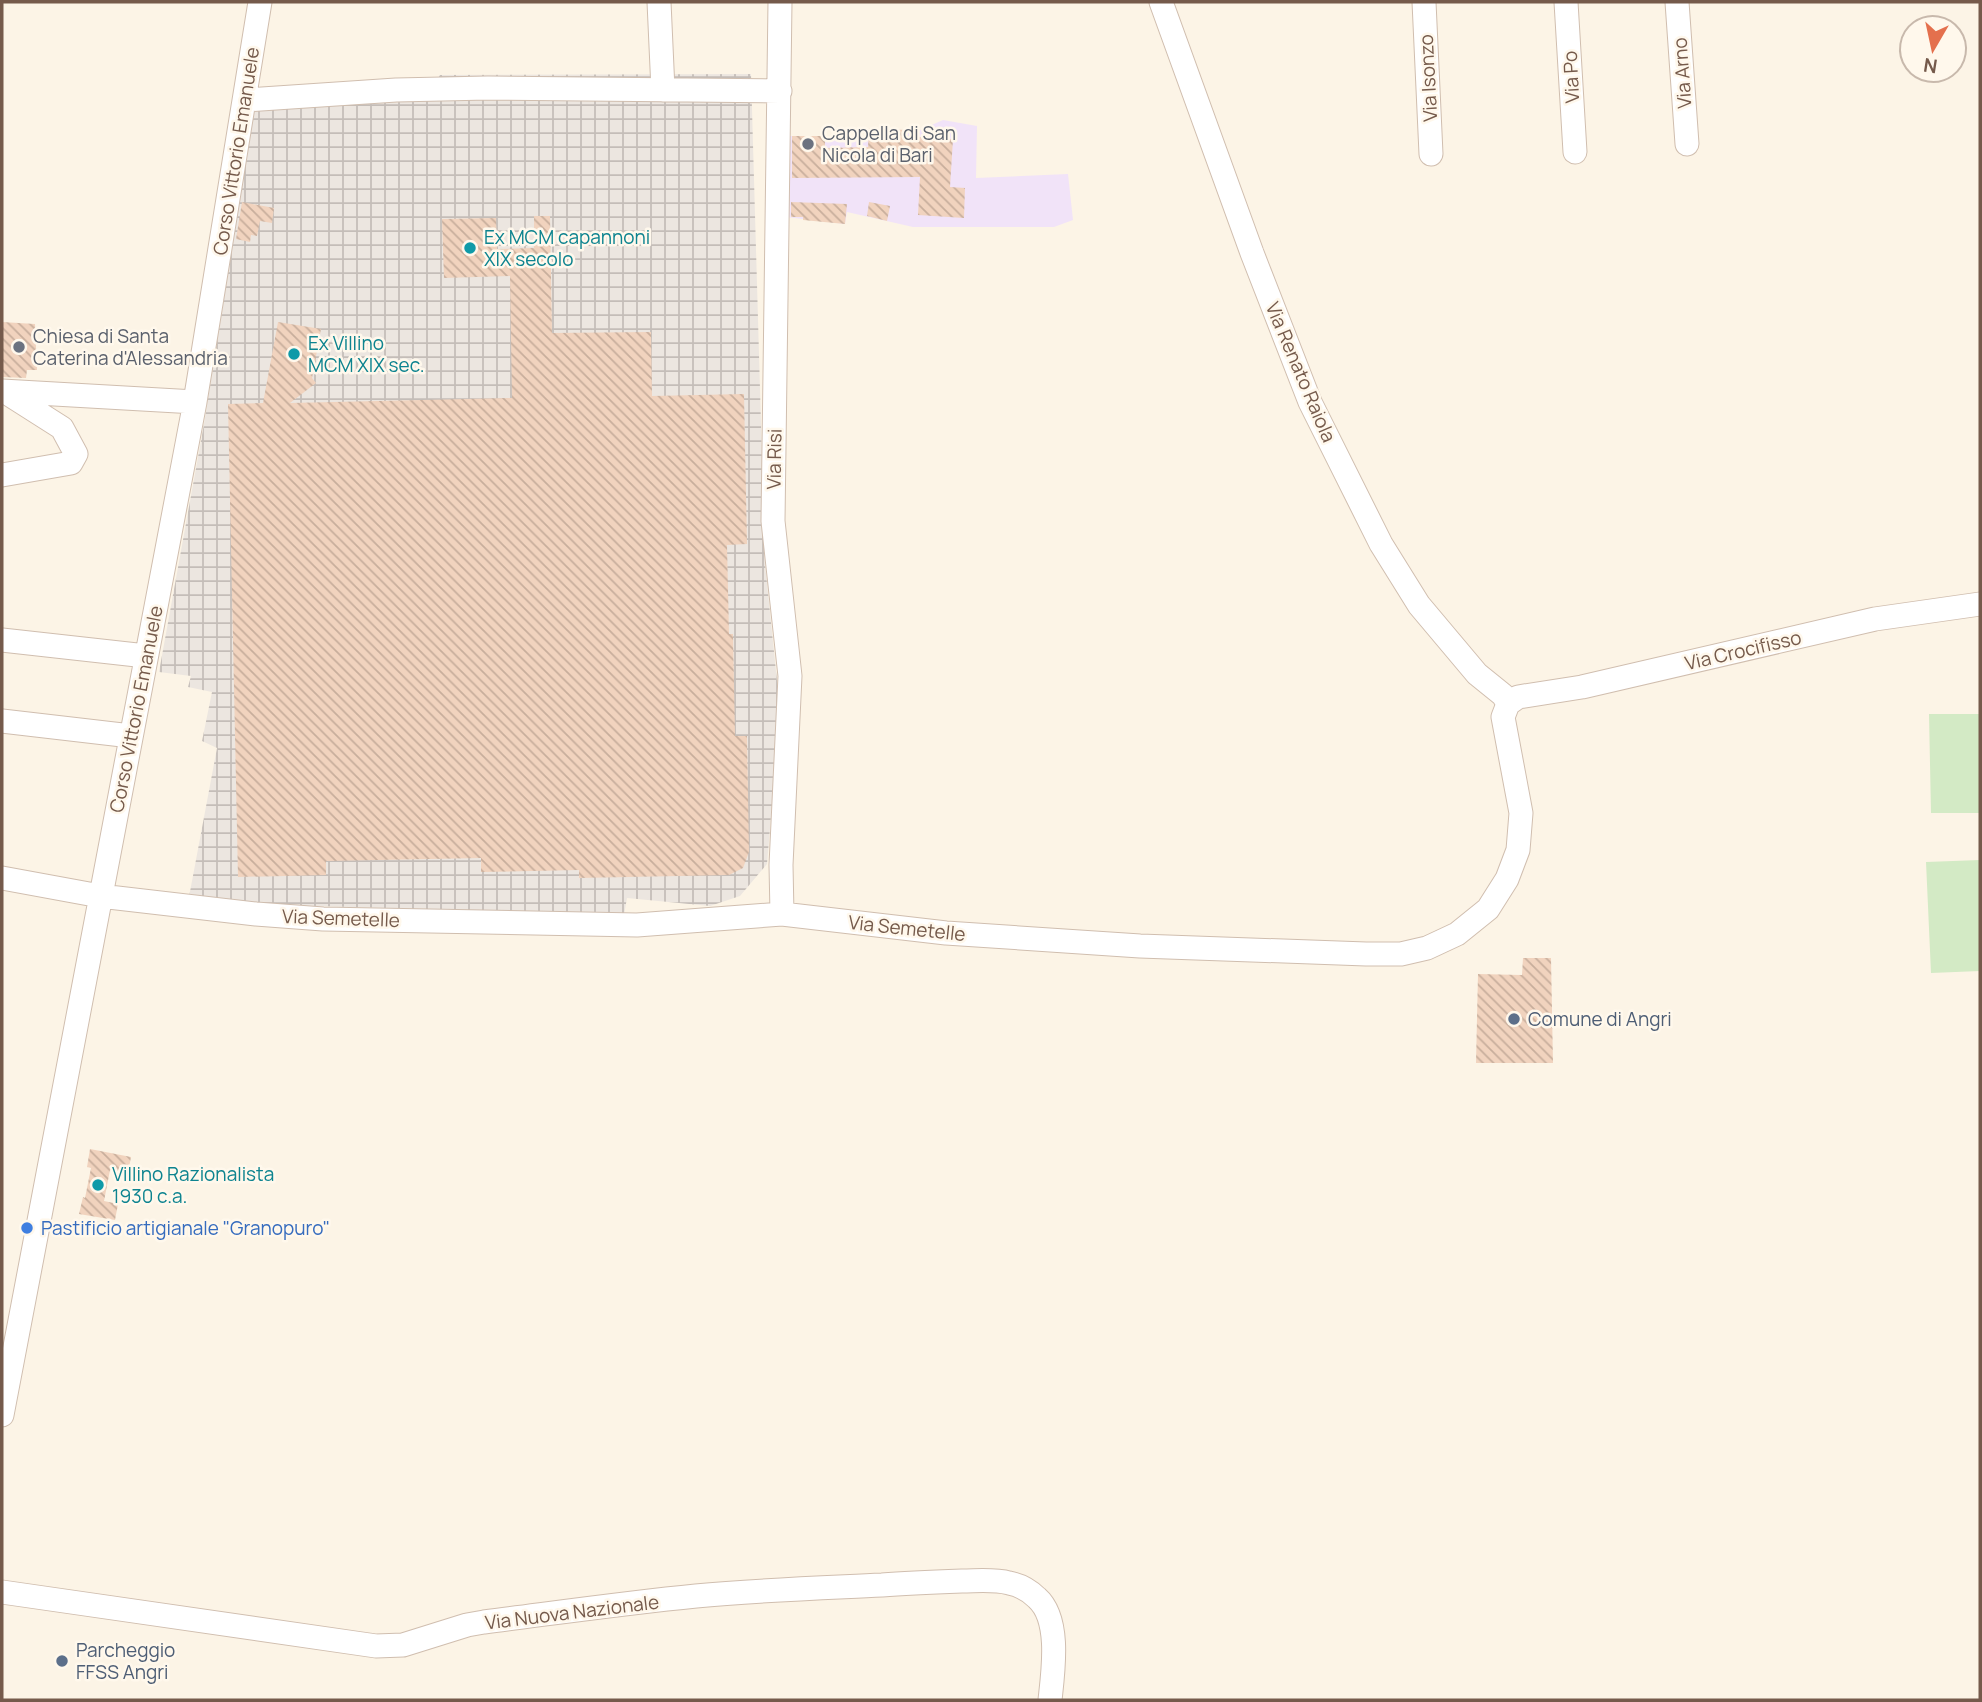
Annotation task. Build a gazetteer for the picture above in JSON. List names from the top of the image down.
{
  "streets": {
    "street": [
      "Via Arno",
      "Via Po",
      "Via Isonzo",
      "Corso Vittorio Emanuele",
      "Via Renato Raiola",
      "Via Risi",
      "Via Crocifisso",
      "Via Semetelle",
      "Via Nuova Nazionale"
    ]
  },
  "crossings": [
    ["Corso Vittorio Emanuele", "Via Semetelle"],
    ["Via Renato Raiola", "Via Crocifisso"],
    ["Via Renato Raiola", "Via Semetelle"],
    ["Via Risi", "Via Semetelle"],
    ["Via Crocifisso", "Via Semetelle"]
  ],
  "places": [
    "Cappella di San Nicola di Bari",
    "Ex MCM capannoni XIX secolo",
    "Chiesa di Santa Caterina d'Alessandria",
    "Ex Villino MCM XIX sec.",
    "Comune di Angri",
    "Villino Razionalista 1930 c.a.",
    "Pastificio artigianale \"Granopuro\"",
    "Parcheggio FFSS Angri"
  ],
  "north": "bottom"
}
